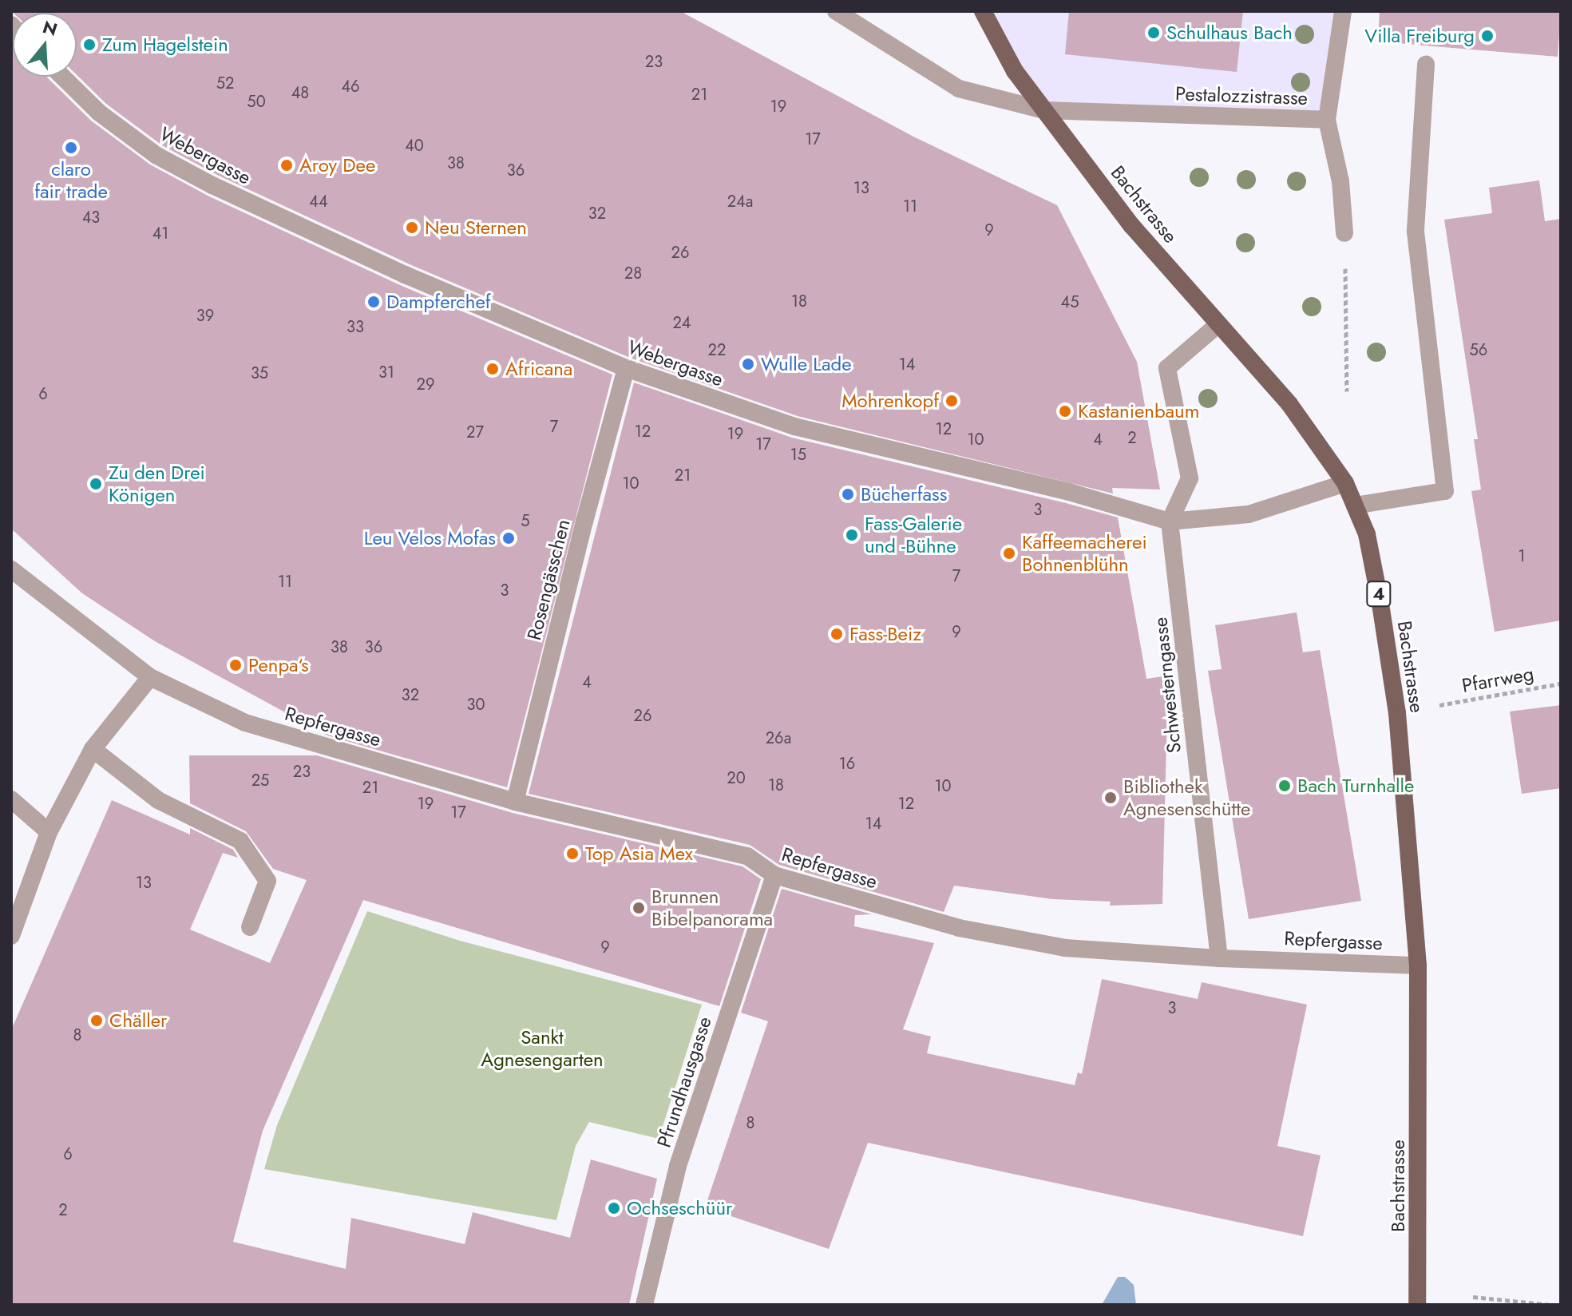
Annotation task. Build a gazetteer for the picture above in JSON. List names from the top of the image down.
{
  "streets": {
    "main road": ["Bachstrasse", "4"],
    "street": [
      "Pestalozzistrasse",
      "Webergasse",
      "Rosengässchen",
      "Schwesterngasse",
      "Repfergasse",
      "Pfrundhausgasse"
    ],
    "path": ["Pfarrweg"]
  },
  "crossings": [
    ["Pestalozzistrasse", "Bachstrasse"],
    ["Webergasse", "Bachstrasse"],
    ["Webergasse", "Rosengässchen"],
    ["Webergasse", "Schwesterngasse"],
    ["Bachstrasse", "Repfergasse"],
    ["Rosengässchen", "Repfergasse"],
    ["Schwesterngasse", "Repfergasse"],
    ["Repfergasse", "Pfrundhausgasse"]
  ],
  "parks": ["Sankt Agnesengarten"],
  "places": [
    "Schulhaus Bach",
    "Villa Freiburg",
    "Zum Hagelstein",
    "claro fair trade",
    "Aroy Dee",
    "Neu Sternen",
    "Dampferchef",
    "Wulle Lade",
    "Africana",
    "Mohrenkopf",
    "Kastanienbaum",
    "Zu den Drei Königen",
    "Bücherfass",
    "Fass-Galerie und -Bühne",
    "Leu Velos Mofas",
    "Kaffeemacherei Bohnenblühn",
    "Fass-Beiz",
    "Penpa‘s",
    "Bach Turnhalle",
    "Bibliothek Agnesenschütte",
    "Top Asia Mex",
    "Brunnen Bibelpanorama",
    "Chäller",
    "Ochseschüür"
  ],
  "house_numbers": [
    "23",
    "52",
    "46",
    "48",
    "21",
    "50",
    "19",
    "17",
    "40",
    "38",
    "36",
    "13",
    "44",
    "24a",
    "11",
    "32",
    "43",
    "9",
    "41",
    "26",
    "28",
    "18",
    "45",
    "39",
    "24",
    "33",
    "22",
    "56",
    "14",
    "31",
    "35",
    "29",
    "6",
    "7",
    "12",
    "12",
    "27",
    "19",
    "2",
    "10",
    "4",
    "17",
    "15",
    "21",
    "10",
    "3",
    "5",
    "1",
    "7",
    "11",
    "3",
    "9",
    "38",
    "36",
    "4",
    "32",
    "30",
    "26",
    "26a",
    "16",
    "23",
    "20",
    "25",
    "18",
    "10",
    "21",
    "19",
    "12",
    "17",
    "14",
    "13",
    "9",
    "3",
    "8",
    "8",
    "6",
    "2"
  ],
  "north": "top"
}
